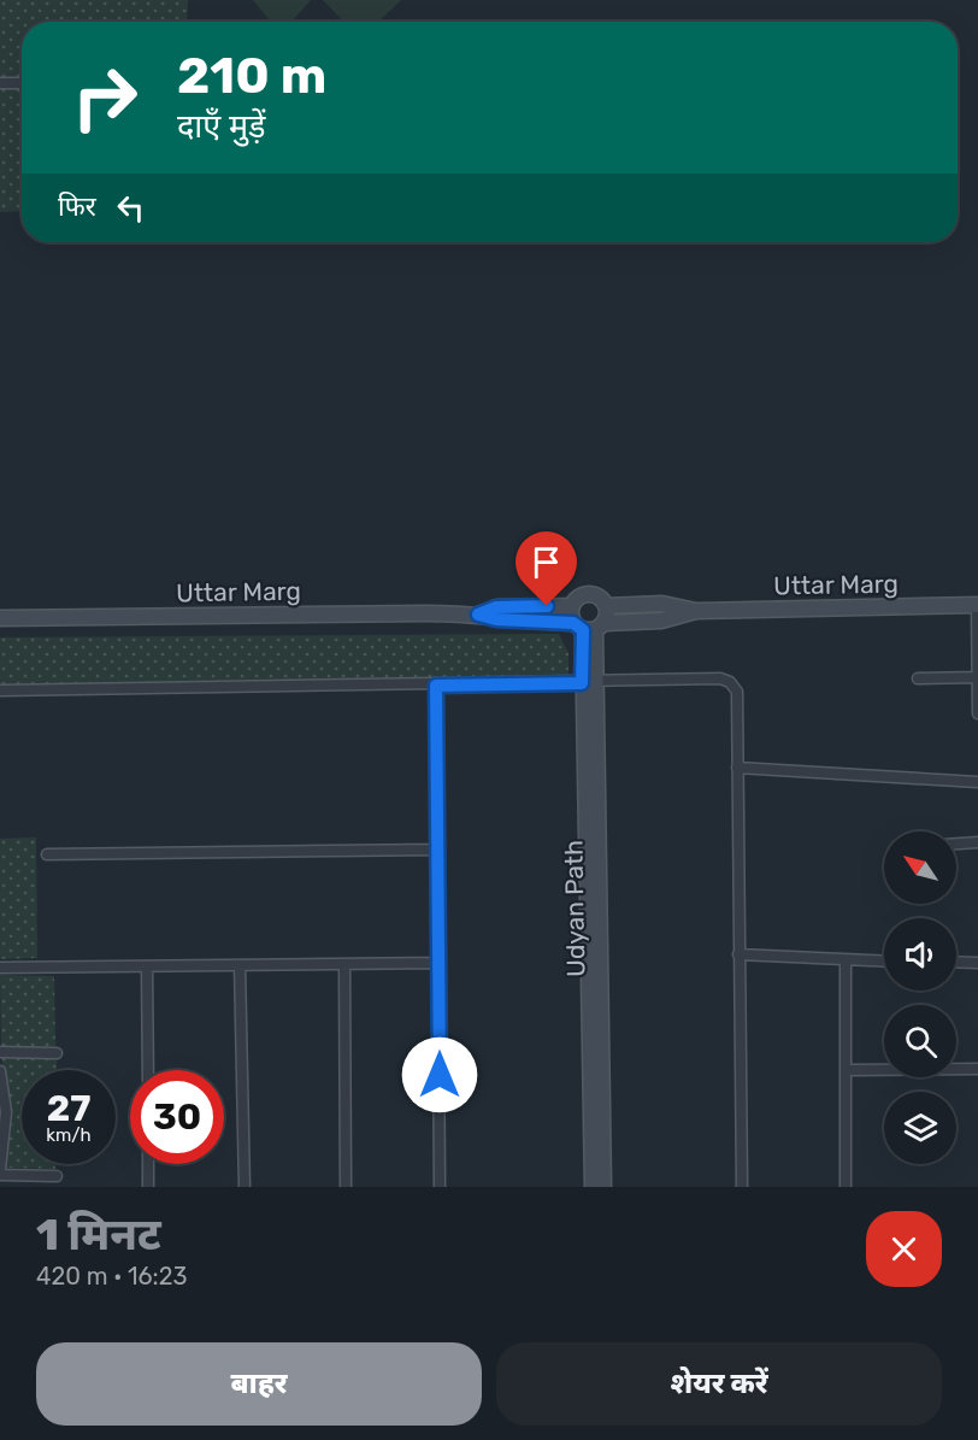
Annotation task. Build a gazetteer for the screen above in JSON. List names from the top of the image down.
{
  "streets": {
    "main road": ["Uttar Marg", "Udyan Path"]
  },
  "crossings": [
    ["Uttar Marg", "Udyan Path"]
  ],
  "north": "top left",
  "page": {
    "turn": ["210 m", "दाएँ मुड़ें"],
    "then": "फिर",
    "speed": "27 km/h",
    "limit": "30",
    "heading": ["1 मिनट", "420 m · 16:23"],
    "buttons": ["बाहर", "शेयर करें"]
  }
}
